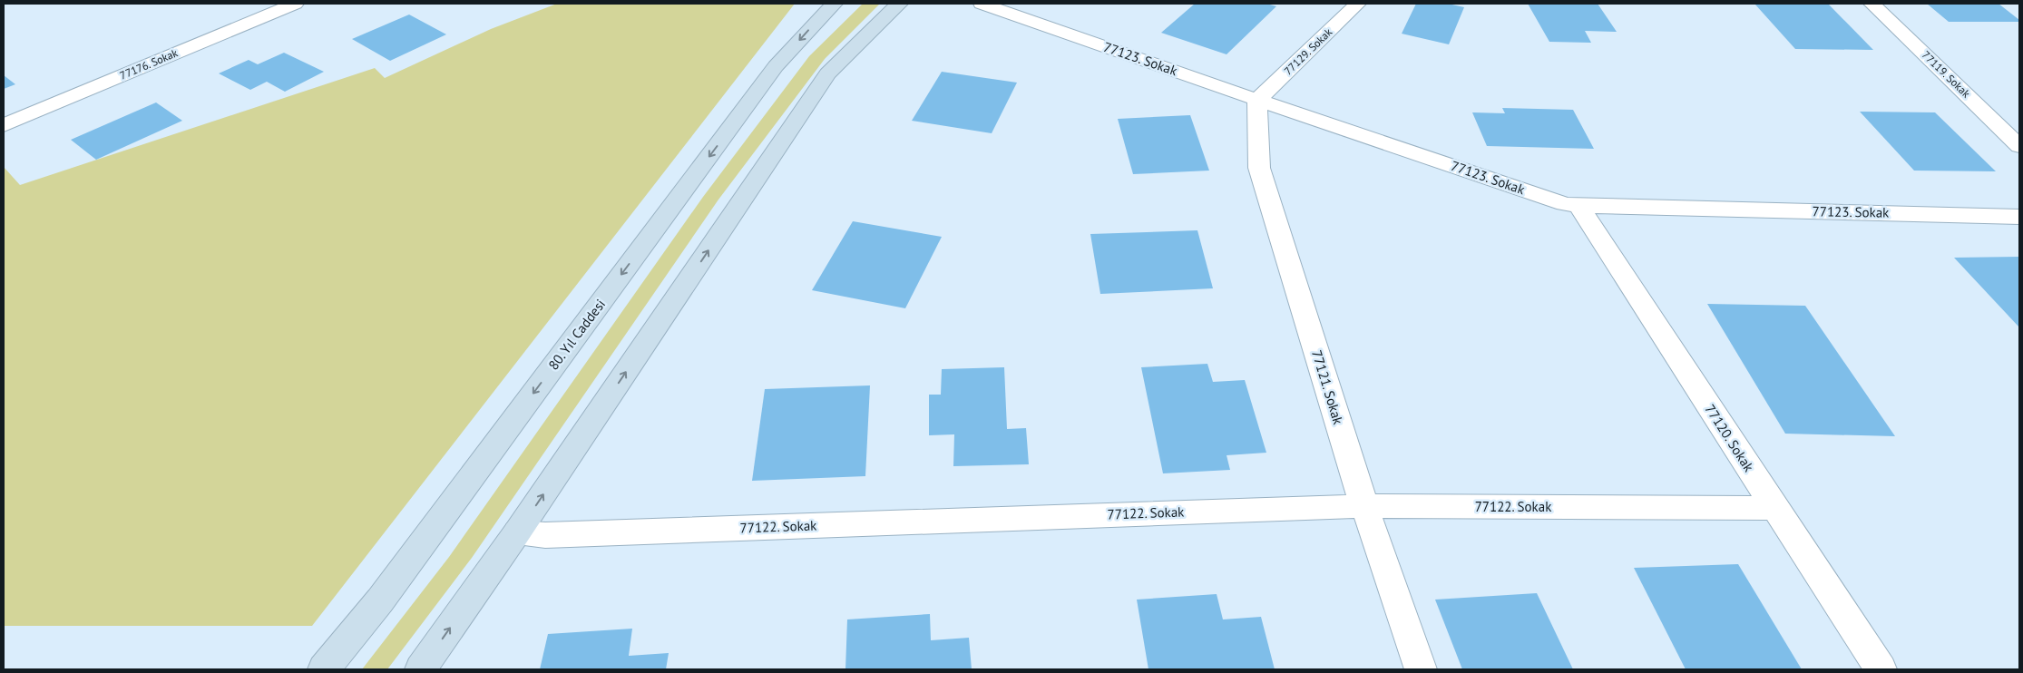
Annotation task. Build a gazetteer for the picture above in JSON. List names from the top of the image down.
{
  "streets": {
    "main road": ["80. Yıl Caddesi"],
    "street": [
      "77129. Sokak",
      "77123. Sokak",
      "77176. Sokak",
      "77119. Sokak",
      "77121. Sokak",
      "77120. Sokak",
      "77122. Sokak"
    ]
  },
  "crossings": [
    ["77129. Sokak", "77123. Sokak"],
    ["77129. Sokak", "77121. Sokak"],
    ["77123. Sokak", "77121. Sokak"],
    ["77123. Sokak", "77120. Sokak"],
    ["77121. Sokak", "77122. Sokak"],
    ["77120. Sokak", "77122. Sokak"]
  ]
}
